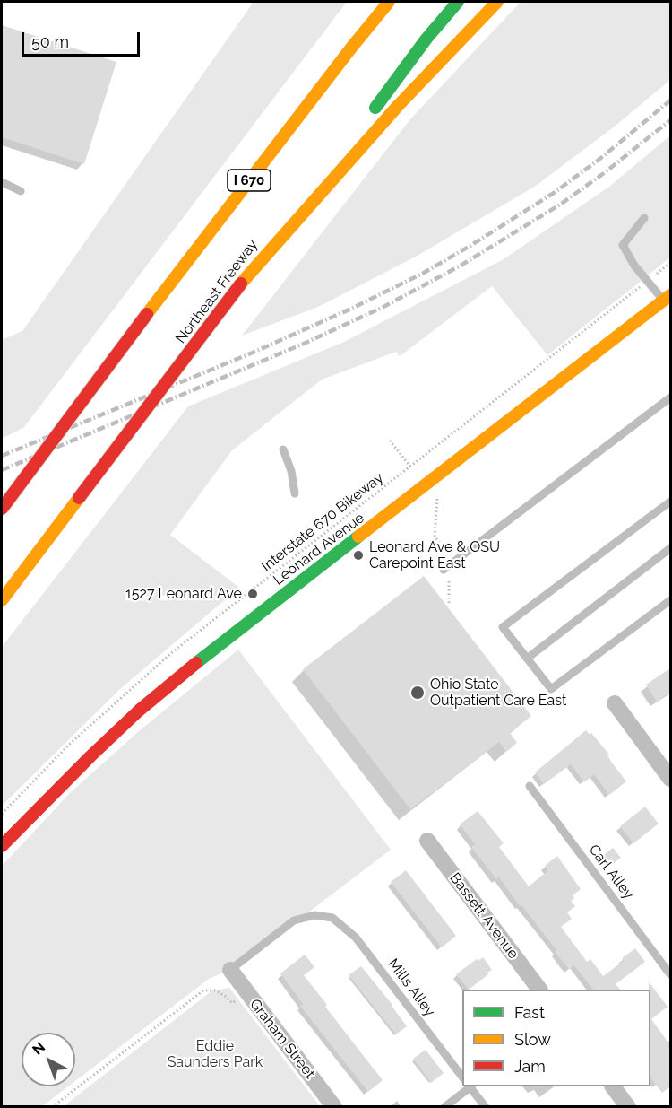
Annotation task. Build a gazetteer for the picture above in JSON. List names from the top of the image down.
{
  "streets": {
    "main road": ["I 670", "Northeast Freeway", "Leonard Avenue"],
    "street": ["Bassett Avenue", "Graham Street"],
    "lane": ["Carl Alley", "Mills Alley"],
    "path": ["Interstate 670 Bikeway"]
  },
  "crossings": [
    ["Mills Alley", "Graham Street"]
  ],
  "parks": ["Eddie Saunders Park"],
  "places": ["Leonard Ave & OSU Carepoint East", "1527 Leonard Ave", "Ohio State Outpatient Care East"],
  "legend": ["Fast", "Slow", "Jam"],
  "scale_bar": "50 m",
  "north": "top left"
}
